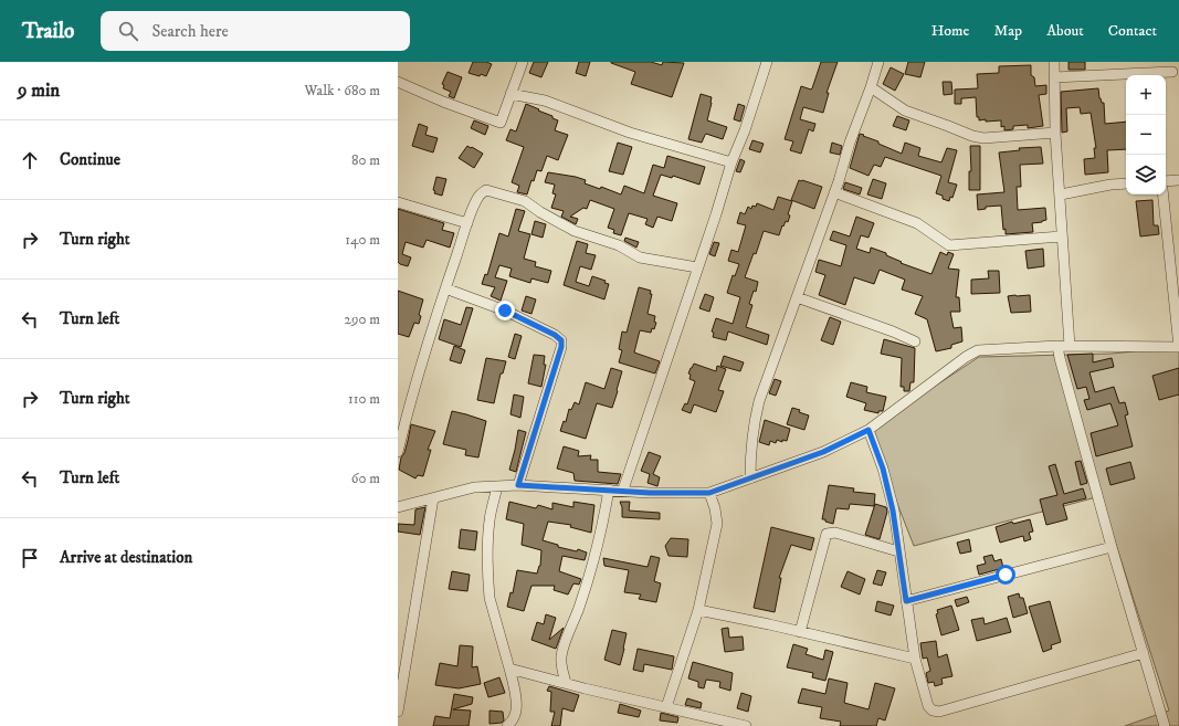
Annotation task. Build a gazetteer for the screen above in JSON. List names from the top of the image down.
{
  "page": {
    "header": "Trailo",
    "search": "Search here",
    "nav": [
      "Home",
      "Map",
      "About",
      "Contact"
    ],
    "heading": ["9 min", "Walk · 680 m"],
    "map_buttons": ["+", "−"],
    "list": [
      ["Continue", "80 m"],
      ["Turn right", "140 m"],
      ["Turn left", "290 m"],
      ["Turn right", "110 m"],
      ["Turn left", "60 m"],
      "Arrive at destination"
    ]
  }
}
